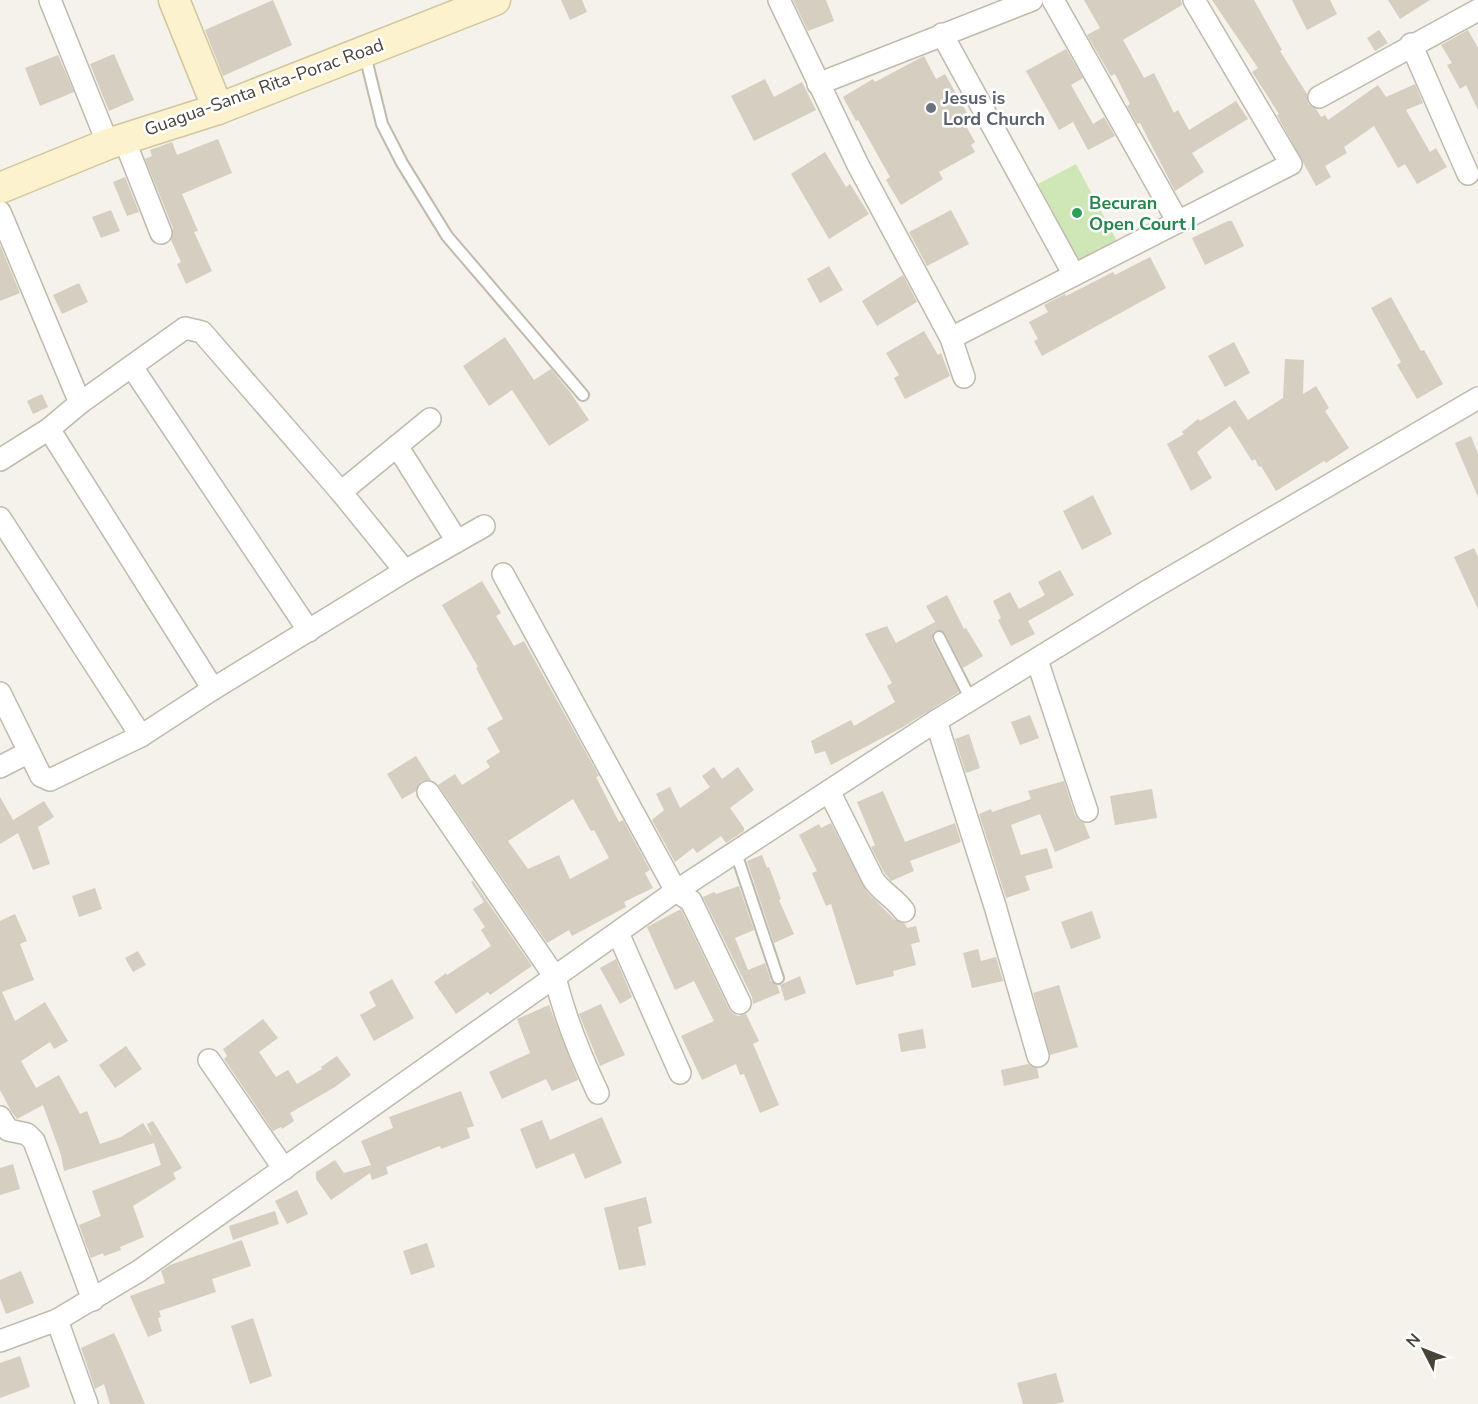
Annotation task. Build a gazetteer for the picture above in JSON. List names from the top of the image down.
{
  "streets": {
    "main road": ["Guagua-Santa Rita-Porac Road"]
  },
  "places": ["Jesus is Lord Church", "Becuran Open Court I"],
  "north": "top left"
}
